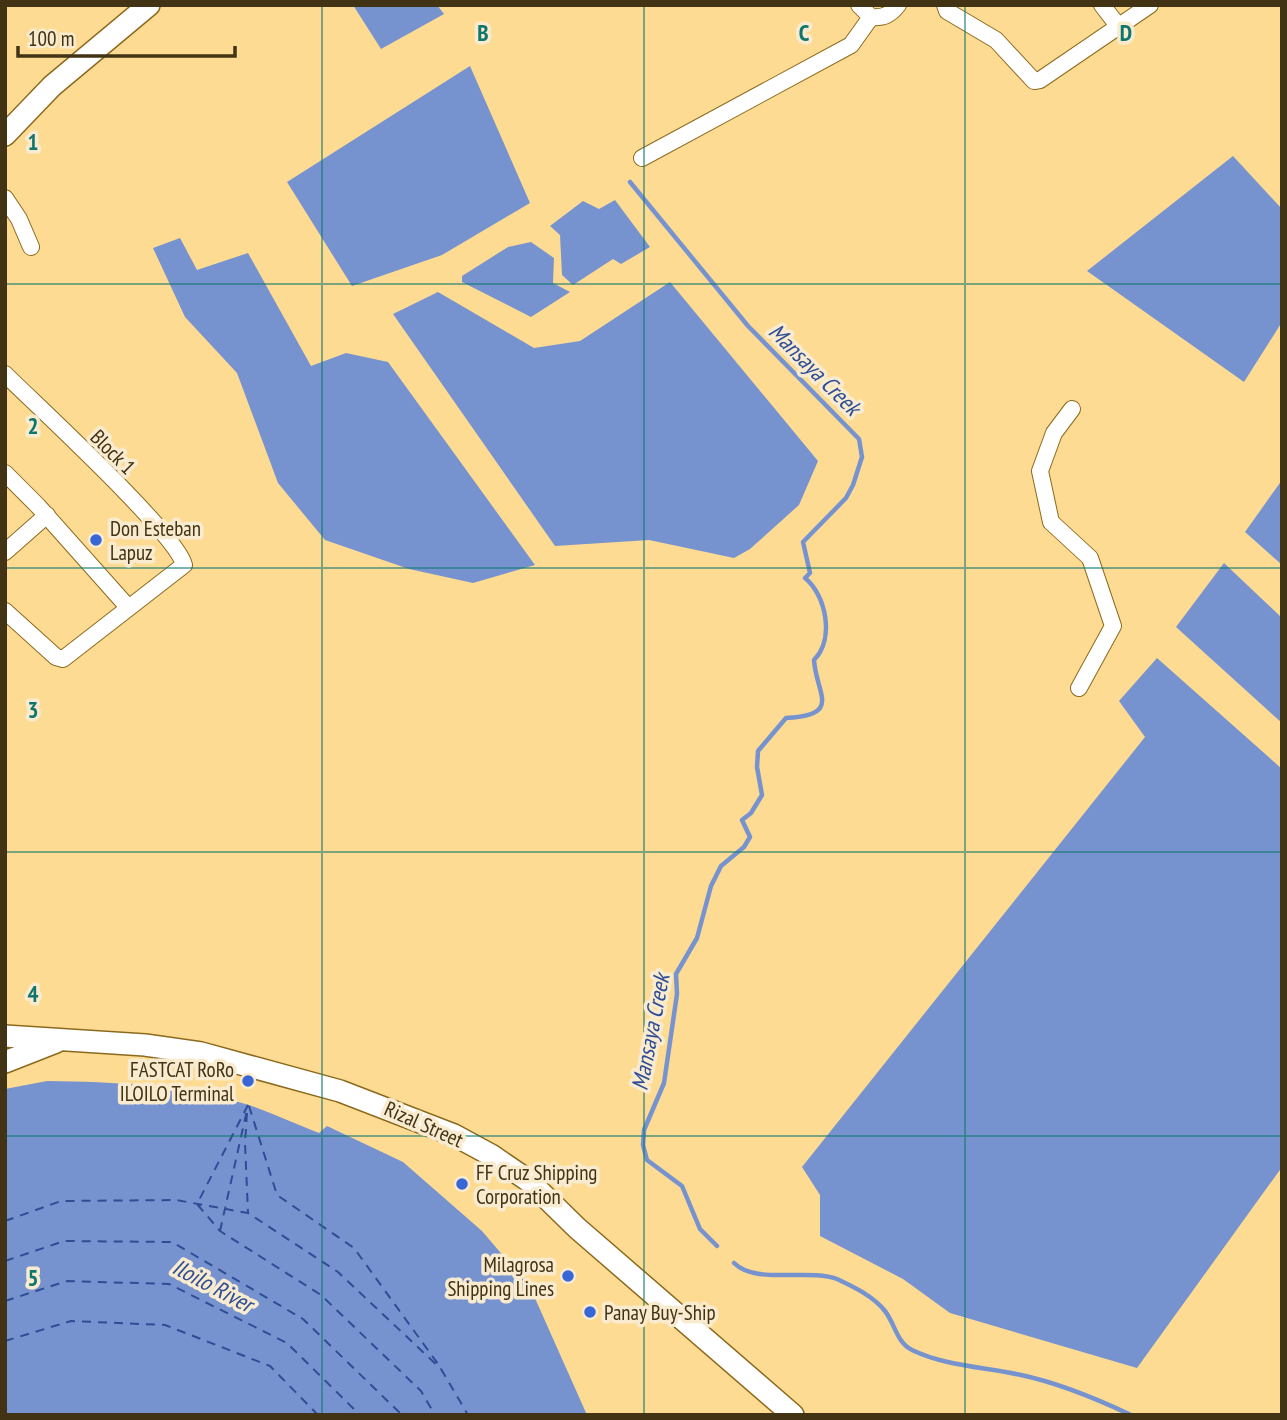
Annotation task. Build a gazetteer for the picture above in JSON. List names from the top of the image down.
{
  "streets": {
    "main road": ["Rizal Street"],
    "street": ["Block 1"]
  },
  "water": ["Mansaya Creek", "Iloilo River"],
  "places": [
    "Don Esteban Lapuz",
    "FASTCAT RoRo ILOILO Terminal",
    "FF Cruz Shipping Corporation",
    "Milagrosa Shipping Lines",
    "Panay Buy-Ship"
  ],
  "scale_bar": "100 m",
  "grid": {
    "columns": ["B", "C", "D"],
    "rows": [
      "1",
      "2",
      "3",
      "4",
      "5"
    ]
  }
}
